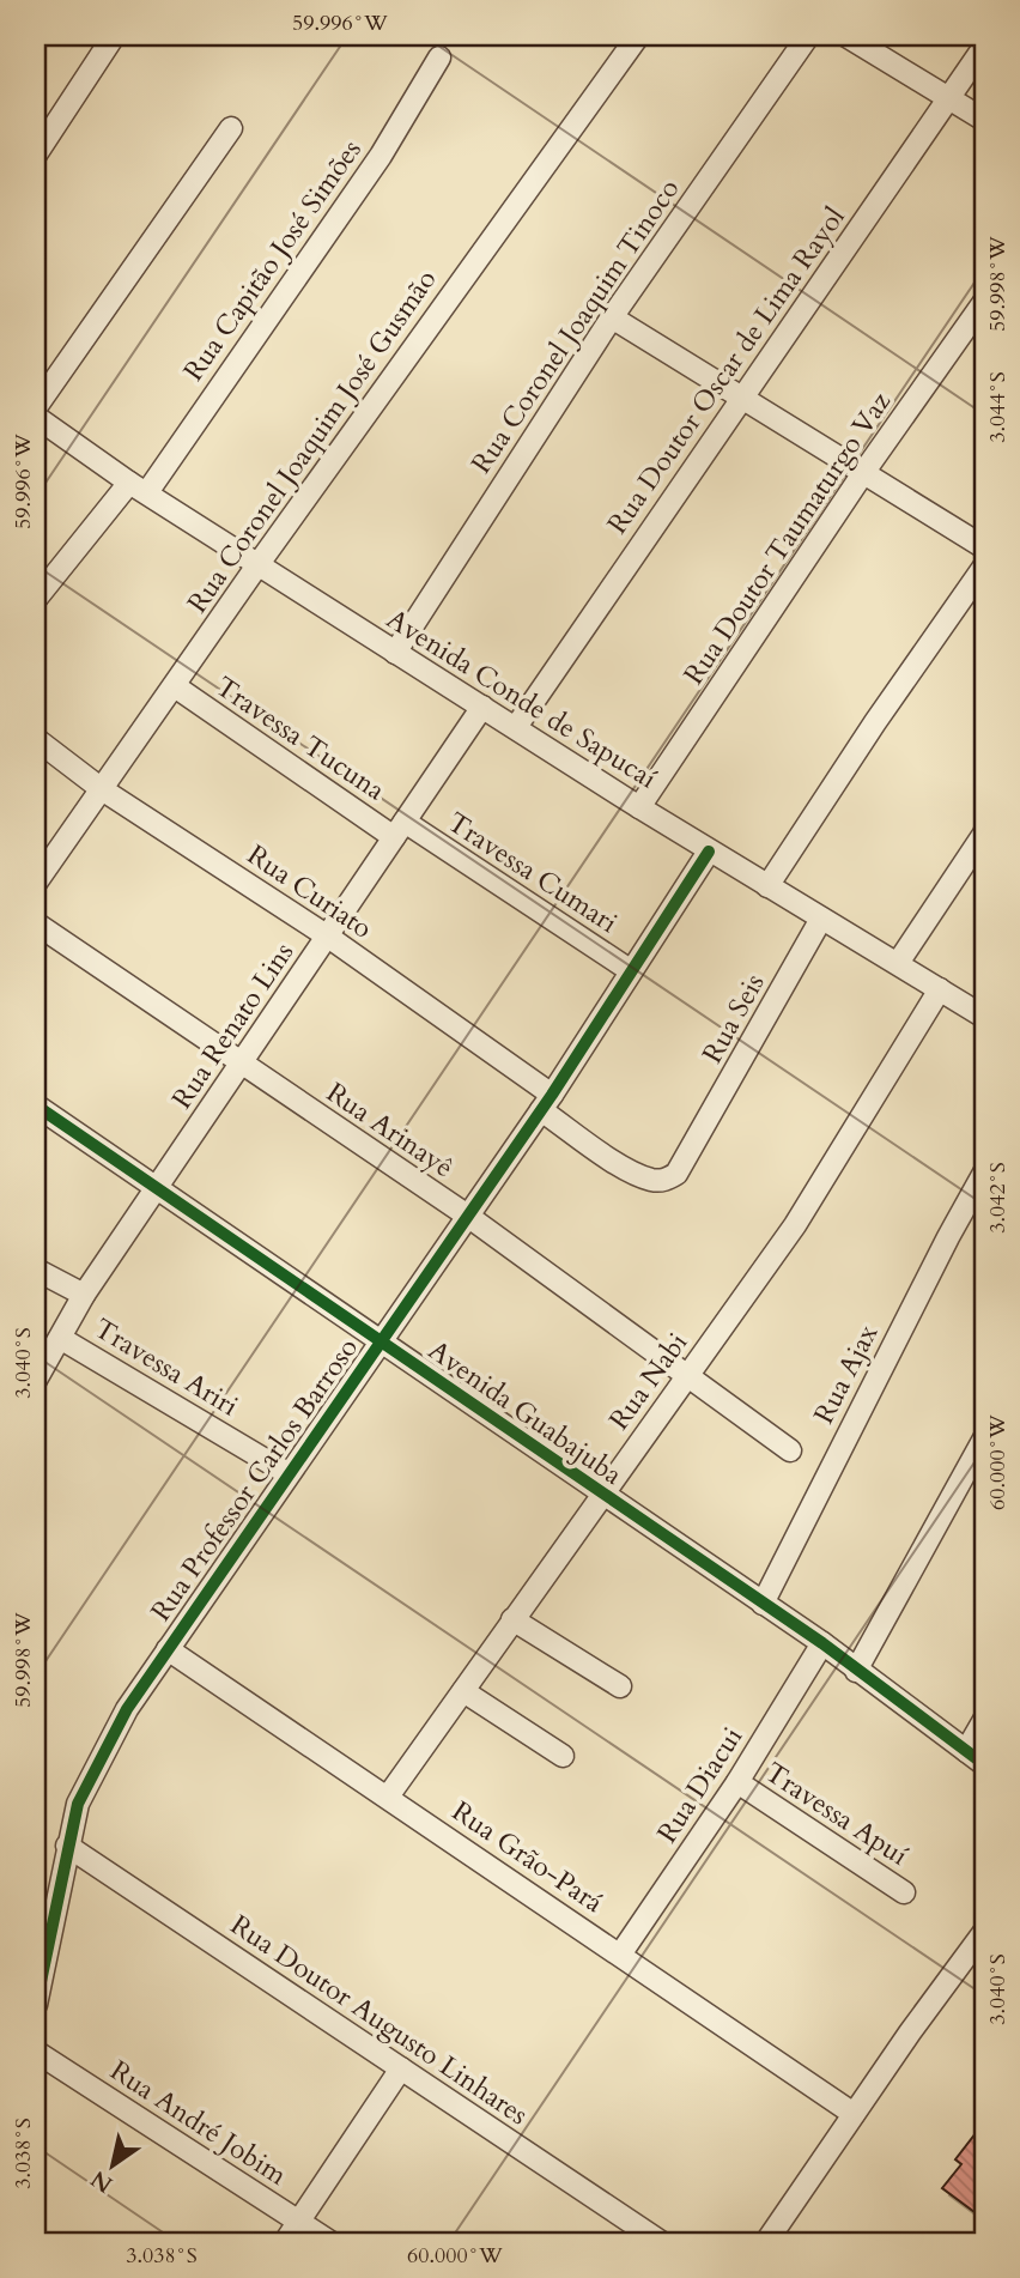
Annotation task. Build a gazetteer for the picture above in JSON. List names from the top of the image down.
{
  "streets": {
    "street": [
      "Rua Capitão José Simões",
      "Rua Coronel Joaquim Tinoco",
      "Rua Doutor Oscar de Lima Rayol",
      "Rua Coronel Joaquim José Gusmão",
      "Rua Doutor Taumaturgo Vaz",
      "Avenida Conde de Sapucaí",
      "Travessa Tucuna",
      "Travessa Cumari",
      "Rua Curiato",
      "Rua Seis",
      "Rua Renato Lins",
      "Rua Arinayê",
      "Travessa Ariri",
      "Rua Ajax",
      "Rua Nabi",
      "Avenida Guabajuba",
      "Rua Professor Carlos Barroso",
      "Rua Diacui",
      "Travessa Apuí",
      "Rua Grão-Pará",
      "Rua Doutor Augusto Linhares",
      "Rua André Jobim"
    ]
  },
  "crossings": [
    ["Rua Capitão José Simões", "Avenida Conde de Sapucaí"],
    ["Rua Coronel Joaquim Tinoco", "Avenida Conde de Sapucaí"],
    ["Rua Doutor Oscar de Lima Rayol", "Avenida Conde de Sapucaí"],
    ["Rua Coronel Joaquim José Gusmão", "Avenida Conde de Sapucaí"],
    ["Rua Coronel Joaquim José Gusmão", "Travessa Tucuna"],
    ["Rua Coronel Joaquim José Gusmão", "Rua Curiato"],
    ["Rua Doutor Taumaturgo Vaz", "Avenida Conde de Sapucaí"],
    ["Avenida Conde de Sapucaí", "Rua Seis"],
    ["Avenida Conde de Sapucaí", "Rua Renato Lins"],
    ["Avenida Conde de Sapucaí", "Rua Nabi"],
    ["Avenida Conde de Sapucaí", "Rua Professor Carlos Barroso"],
    ["Travessa Tucuna", "Travessa Cumari"],
    ["Travessa Tucuna", "Rua Renato Lins"],
    ["Travessa Cumari", "Rua Renato Lins"],
    ["Travessa Cumari", "Rua Professor Carlos Barroso"],
    ["Rua Curiato", "Rua Seis"],
    ["Rua Curiato", "Rua Renato Lins"],
    ["Rua Curiato", "Rua Professor Carlos Barroso"],
    ["Rua Renato Lins", "Rua Arinayê"],
    ["Rua Renato Lins", "Travessa Ariri"],
    ["Rua Renato Lins", "Avenida Guabajuba"],
    ["Rua Arinayê", "Rua Nabi"],
    ["Rua Arinayê", "Rua Professor Carlos Barroso"],
    ["Travessa Ariri", "Rua Professor Carlos Barroso"],
    ["Rua Ajax", "Avenida Guabajuba"],
    ["Rua Nabi", "Avenida Guabajuba"],
    ["Rua Nabi", "Rua Grão-Pará"],
    ["Avenida Guabajuba", "Rua Professor Carlos Barroso"],
    ["Avenida Guabajuba", "Rua Diacui"],
    ["Rua Professor Carlos Barroso", "Rua Grão-Pará"],
    ["Rua Professor Carlos Barroso", "Rua Doutor Augusto Linhares"],
    ["Rua Diacui", "Travessa Apuí"],
    ["Rua Diacui", "Rua Grão-Pará"]
  ],
  "north": "bottom left",
  "coordinates": [
    "59.996°W",
    "59.998°W",
    "3.044°S",
    "3.042°S",
    "3.040°S",
    "60.000°W",
    "3.038°S"
  ]
}
